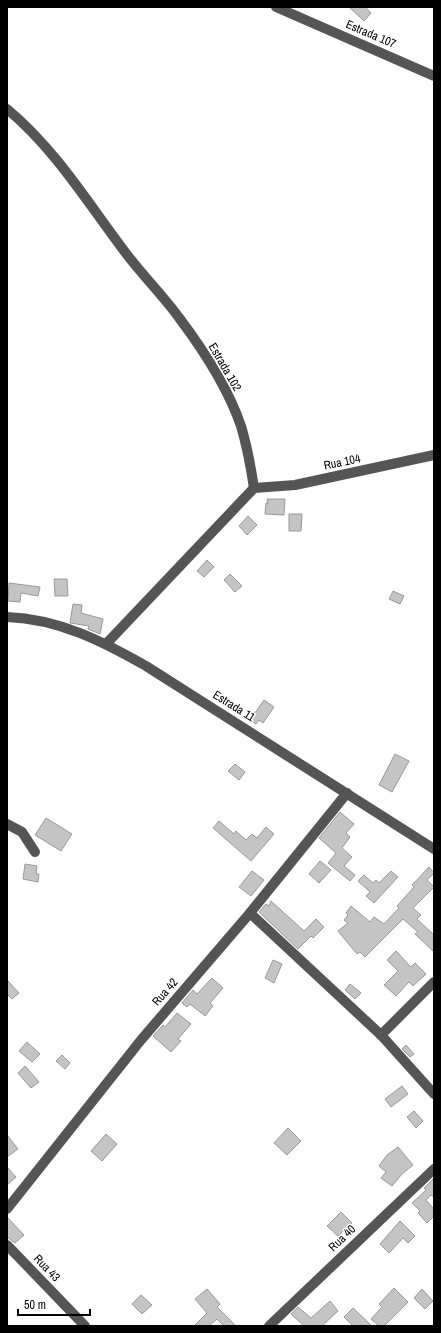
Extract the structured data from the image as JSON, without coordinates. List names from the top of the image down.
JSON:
{
  "streets": {
    "street": [
      "Estrada 107",
      "Estrada 102",
      "Rua 104",
      "Estrada 11",
      "Rua 42",
      "Rua 40",
      "Rua 43"
    ]
  },
  "crossings": [
    ["Estrada 102", "Rua 104"],
    ["Estrada 11", "Rua 42"]
  ],
  "scale_bar": "50 m"
}
